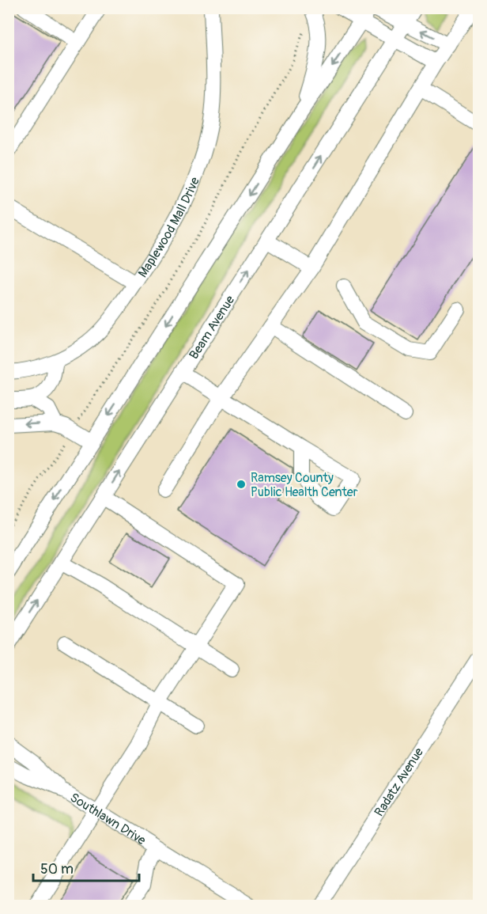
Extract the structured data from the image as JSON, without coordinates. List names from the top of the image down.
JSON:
{
  "streets": {
    "street": [
      "Maplewood Mall Drive",
      "Beam Avenue",
      "Radatz Avenue",
      "Southlawn Drive"
    ]
  },
  "places": ["Ramsey County Public Health Center"],
  "scale_bar": "50 m"
}
